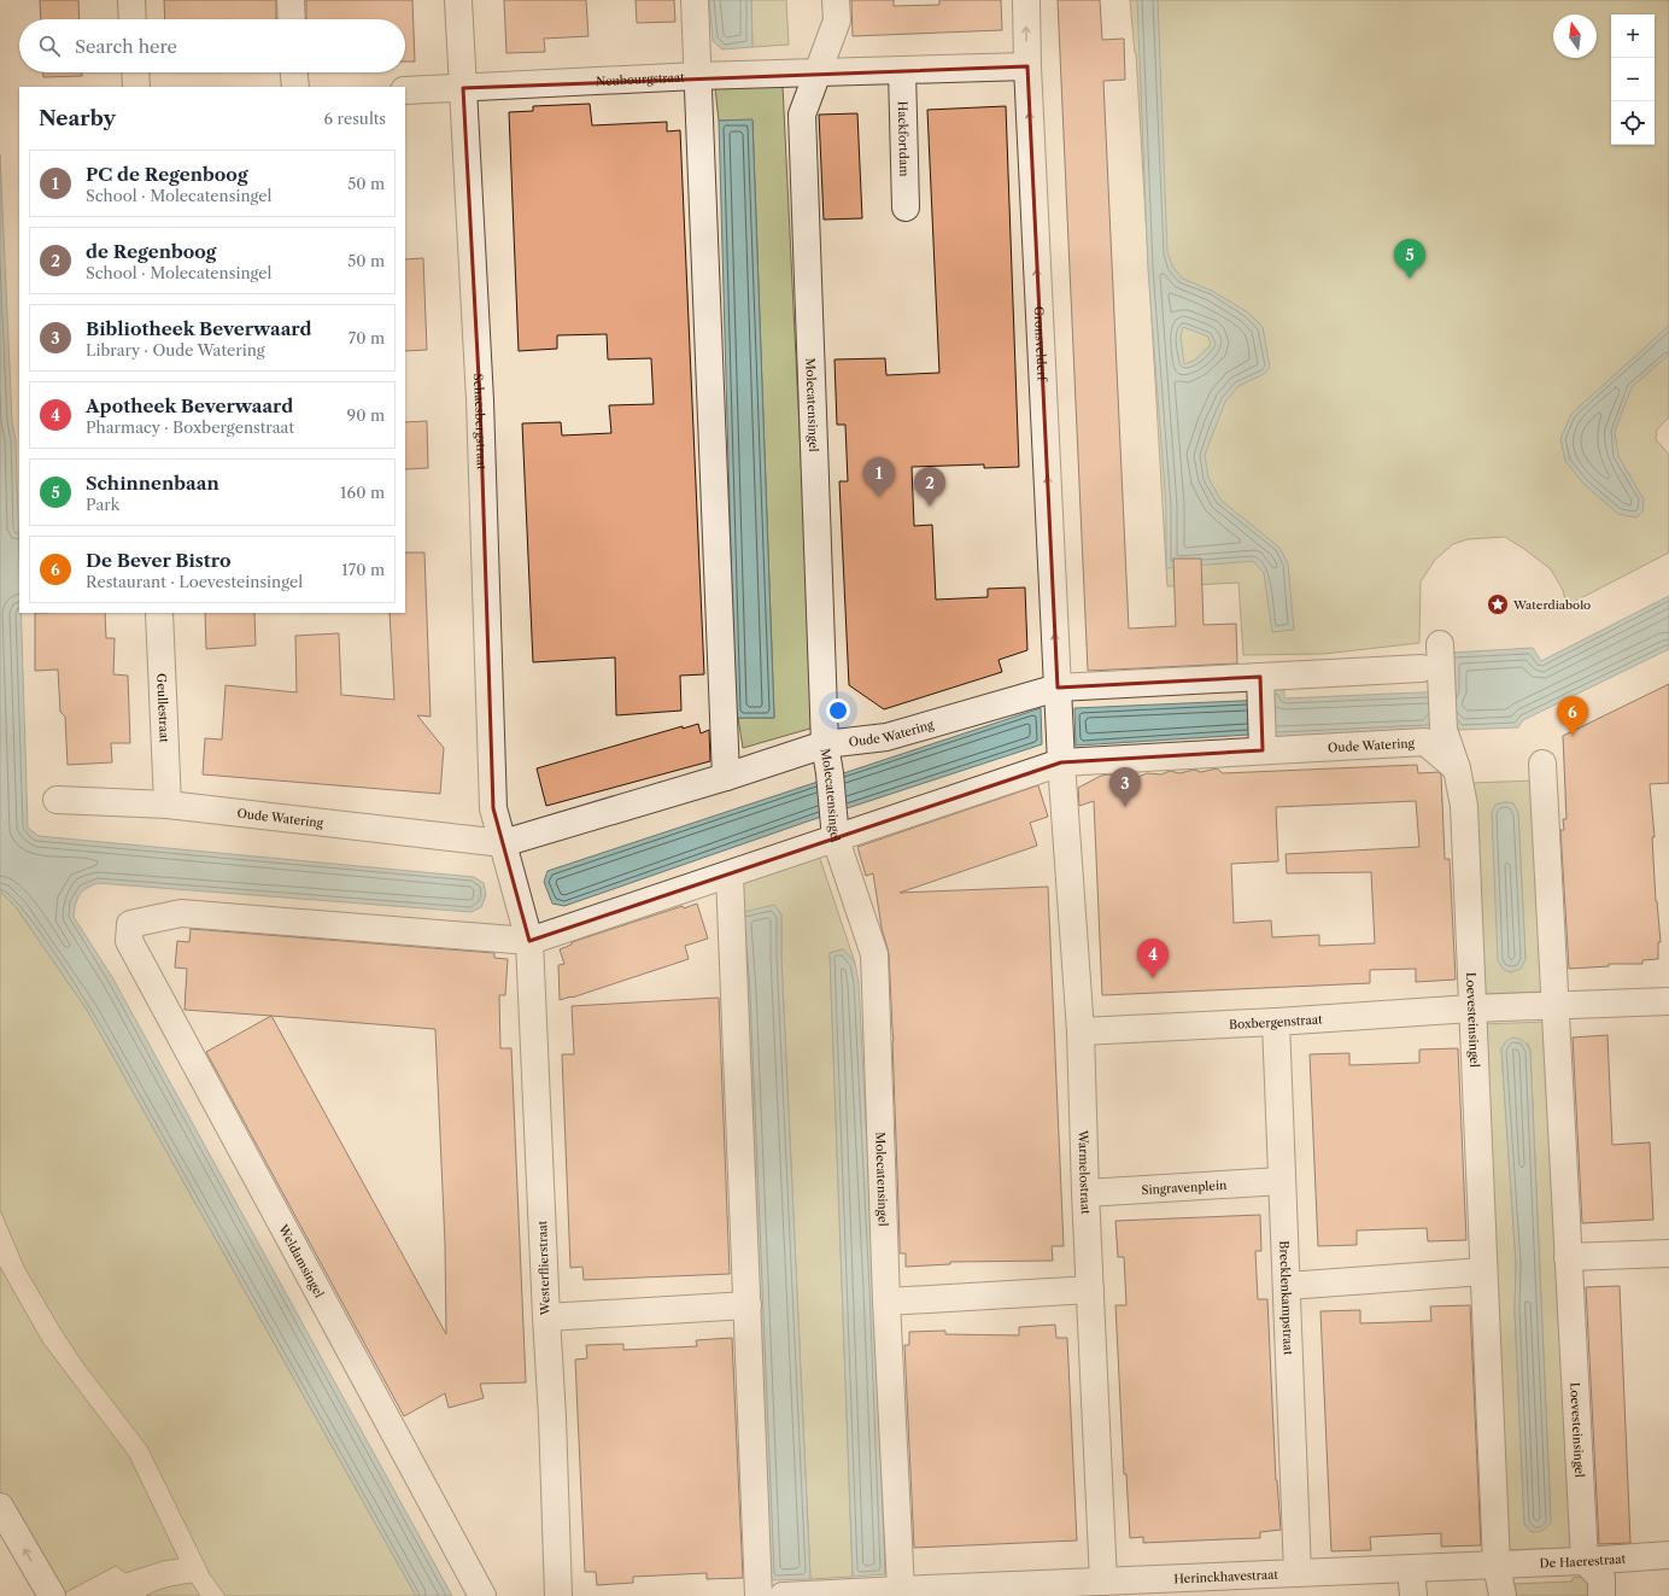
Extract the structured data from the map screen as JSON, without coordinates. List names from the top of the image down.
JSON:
{
  "streets": {
    "street": [
      "Neubourgstraat",
      "Hackfortdam",
      "Gronsvelderf",
      "Molecatensingel",
      "Schaesbergstraat",
      "Geullestraat",
      "Oude Watering",
      "Loevesteinsingel",
      "Boxbergenstraat",
      "Warmelostraat",
      "Singravenplein",
      "Weldamsingel",
      "Westerflierstraat",
      "Brecklenkampstraat",
      "De Haerestraat",
      "Herinckhavestraat"
    ]
  },
  "crossings": [
    ["Neubourgstraat", "Molecatensingel"],
    ["Neubourgstraat", "Schaesbergstraat"],
    ["Gronsvelderf", "Oude Watering"],
    ["Gronsvelderf", "Warmelostraat"],
    ["Molecatensingel", "Oude Watering"],
    ["Molecatensingel", "Herinckhavestraat"],
    ["Schaesbergstraat", "Oude Watering"],
    ["Geullestraat", "Oude Watering"],
    ["Oude Watering", "Loevesteinsingel"],
    ["Oude Watering", "Warmelostraat"],
    ["Oude Watering", "Weldamsingel"],
    ["Oude Watering", "Westerflierstraat"],
    ["Loevesteinsingel", "Boxbergenstraat"],
    ["Loevesteinsingel", "De Haerestraat"],
    ["Loevesteinsingel", "Herinckhavestraat"],
    ["Boxbergenstraat", "Warmelostraat"],
    ["Boxbergenstraat", "Brecklenkampstraat"],
    ["Warmelostraat", "Singravenplein"],
    ["Warmelostraat", "Herinckhavestraat"],
    ["Singravenplein", "Brecklenkampstraat"],
    ["Brecklenkampstraat", "Herinckhavestraat"],
    ["De Haerestraat", "Herinckhavestraat"]
  ],
  "one_way": ["Gronsvelderf"],
  "places": {
    "place": ["Waterdiabolo"]
  },
  "north": "top",
  "page": {
    "map_buttons": ["+", "−"],
    "search": "Search here",
    "heading": ["Nearby", "6 results"],
    "list": [
      {
        "mark": "1",
        "name": "PC de Regenboog",
        "note": "School · Molecatensingel",
        "value": "50 m"
      },
      {
        "mark": "2",
        "name": "de Regenboog",
        "note": "School · Molecatensingel",
        "value": "50 m"
      },
      {
        "mark": "3",
        "name": "Bibliotheek Beverwaard",
        "note": "Library · Oude Watering",
        "value": "70 m"
      },
      {
        "mark": "4",
        "name": "Apotheek Beverwaard",
        "note": "Pharmacy · Boxbergenstraat",
        "value": "90 m"
      },
      {
        "mark": "5",
        "name": "Schinnenbaan",
        "note": "Park",
        "value": "160 m"
      },
      {
        "mark": "6",
        "name": "De Bever Bistro",
        "note": "Restaurant · Loevesteinsingel",
        "value": "170 m"
      }
    ],
    "pins": [
      "5",
      "1",
      "2",
      "6",
      "3",
      "4"
    ]
  }
}
